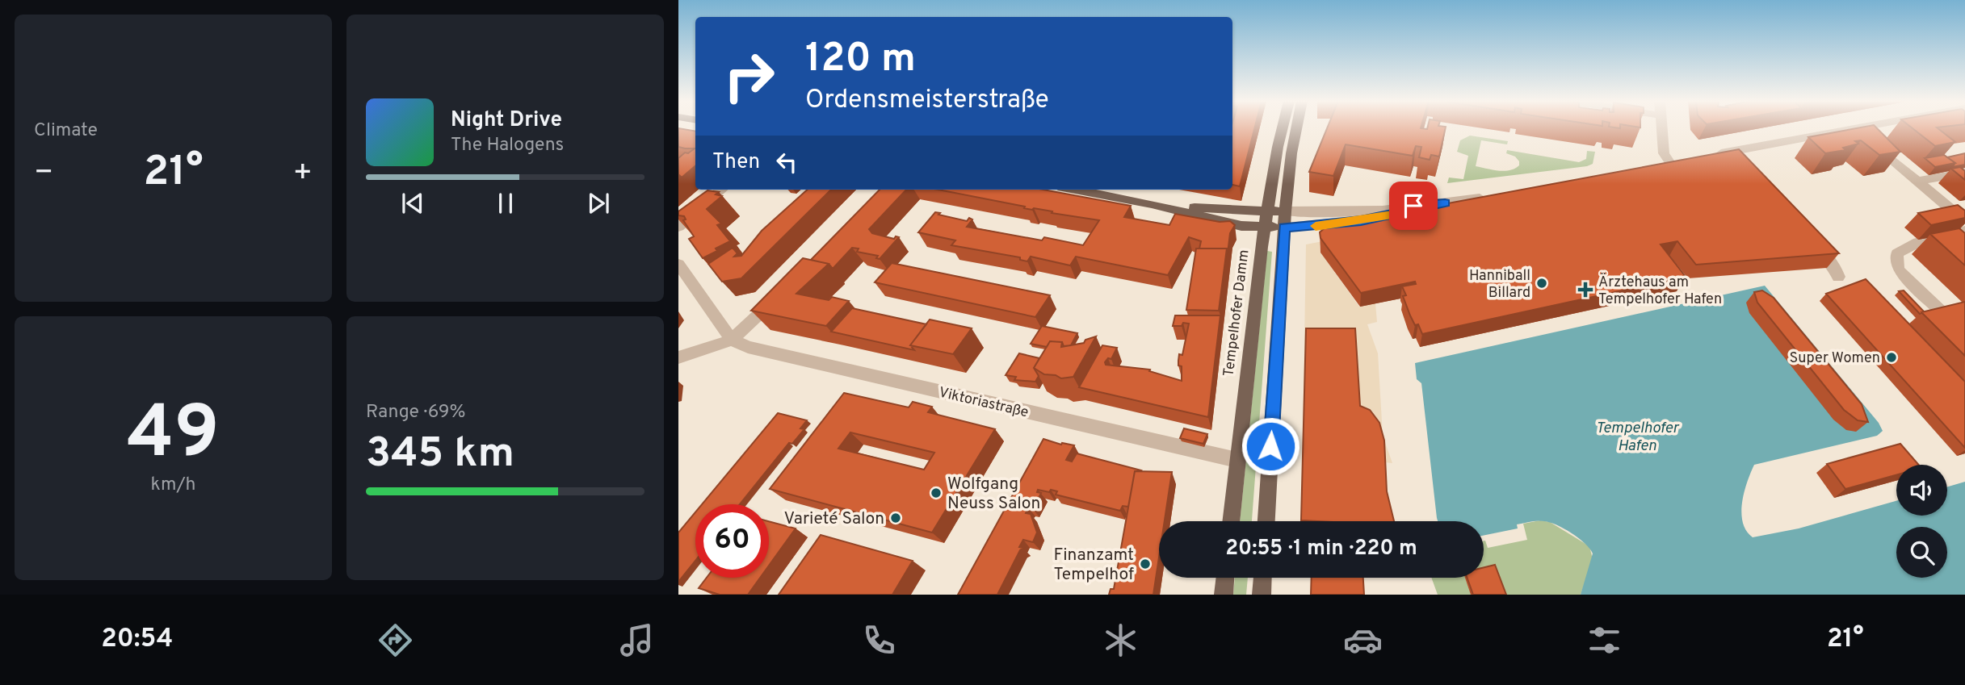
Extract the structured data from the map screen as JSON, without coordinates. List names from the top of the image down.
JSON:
{
  "streets": {
    "main road": ["Tempelhofer Damm"],
    "street": ["Viktoriastraße"]
  },
  "crossings": [
    ["Tempelhofer Damm", "Viktoriastraße"]
  ],
  "water": ["Tempelhofer Hafen"],
  "places": {
    "other": [
      "Hanniball Billard",
      "Super Women",
      "Wolfgang Neuss Salon",
      "Varieté Salon",
      "Finanzamt Tempelhof"
    ],
    "health": ["Ärztehaus am Tempelhofer Hafen"]
  },
  "page": {
    "tile": [
      "Climate",
      ["49", "km/h"],
      ["Range · 69%", "345 km"]
    ],
    "turn": ["120 m", "Ordensmeisterstraße"],
    "song": ["Night Drive", "The Halogens"],
    "then": "Then",
    "heat": ["−", "21°", "+"],
    "limit": "60",
    "trip": "20:55 · 1 min · 220 m",
    "tabs": ["20:54", "21°"]
  }
}
